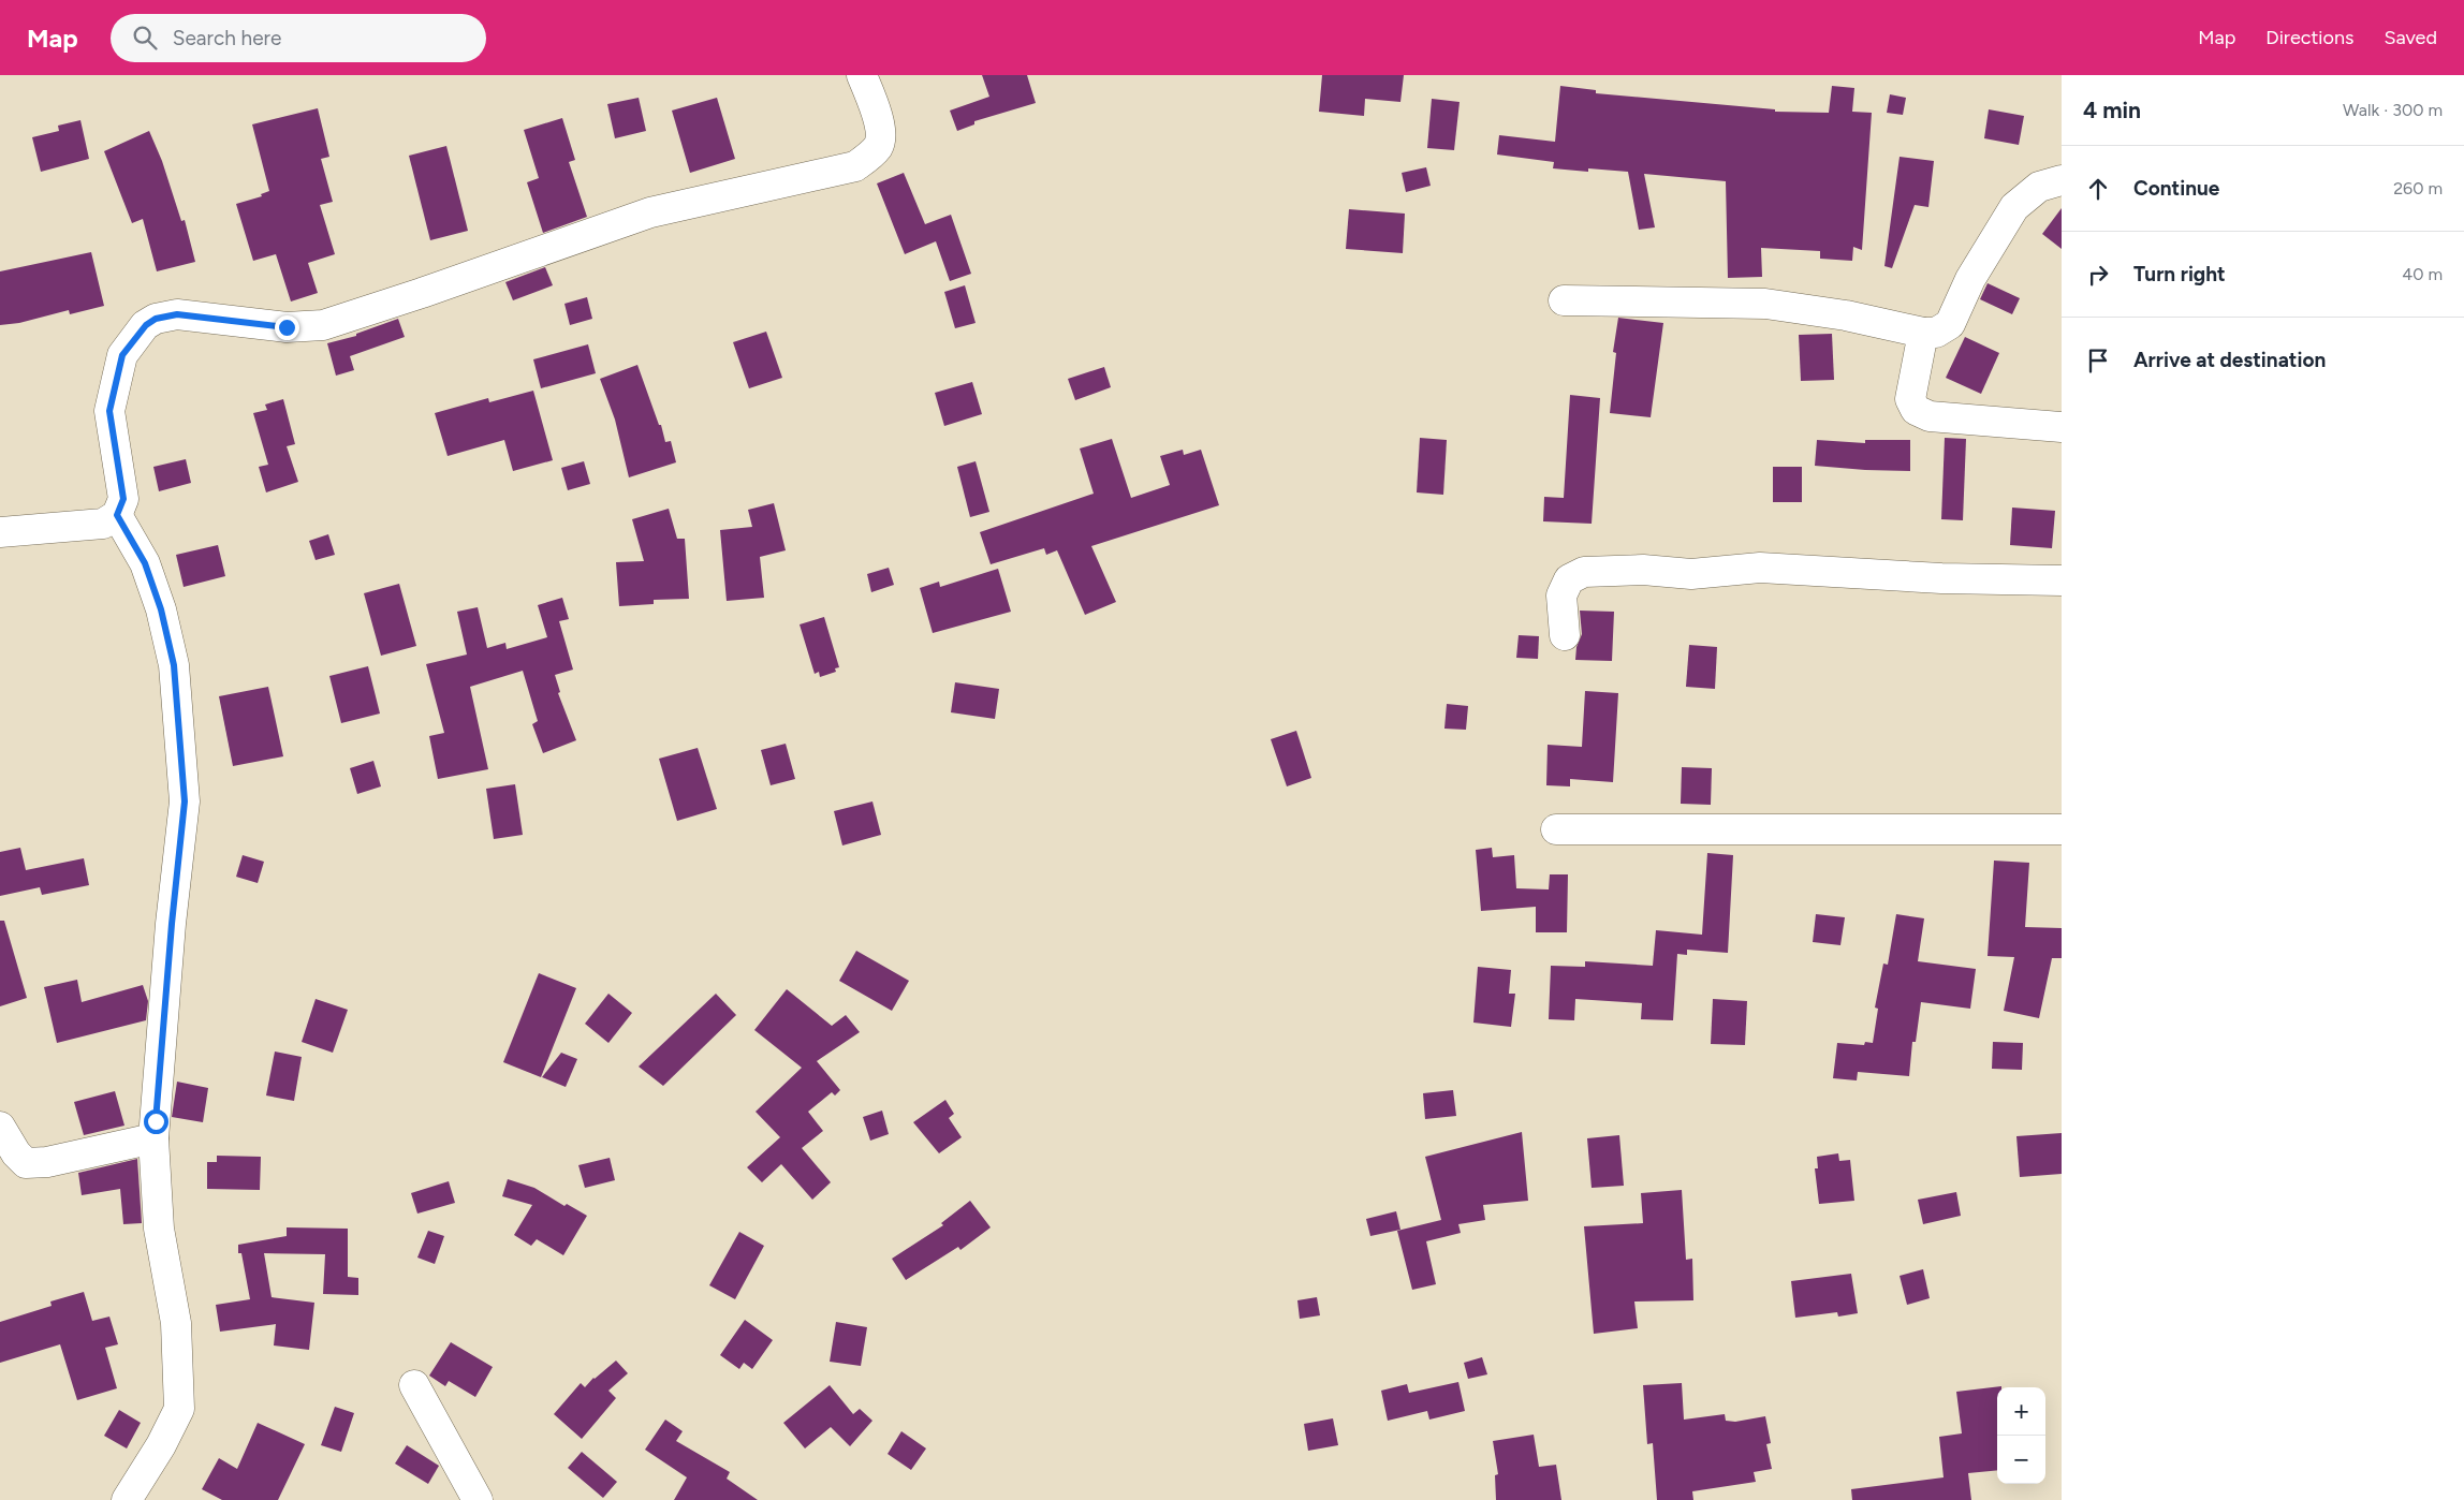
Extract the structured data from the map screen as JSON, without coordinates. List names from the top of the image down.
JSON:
{
  "page": {
    "header": "Map",
    "search": "Search here",
    "nav": ["Map", "Directions", "Saved"],
    "heading": ["4 min", "Walk · 300 m"],
    "list": [
      ["Continue", "260 m"],
      ["Turn right", "40 m"],
      "Arrive at destination"
    ],
    "map_buttons": ["+", "−"]
  }
}
